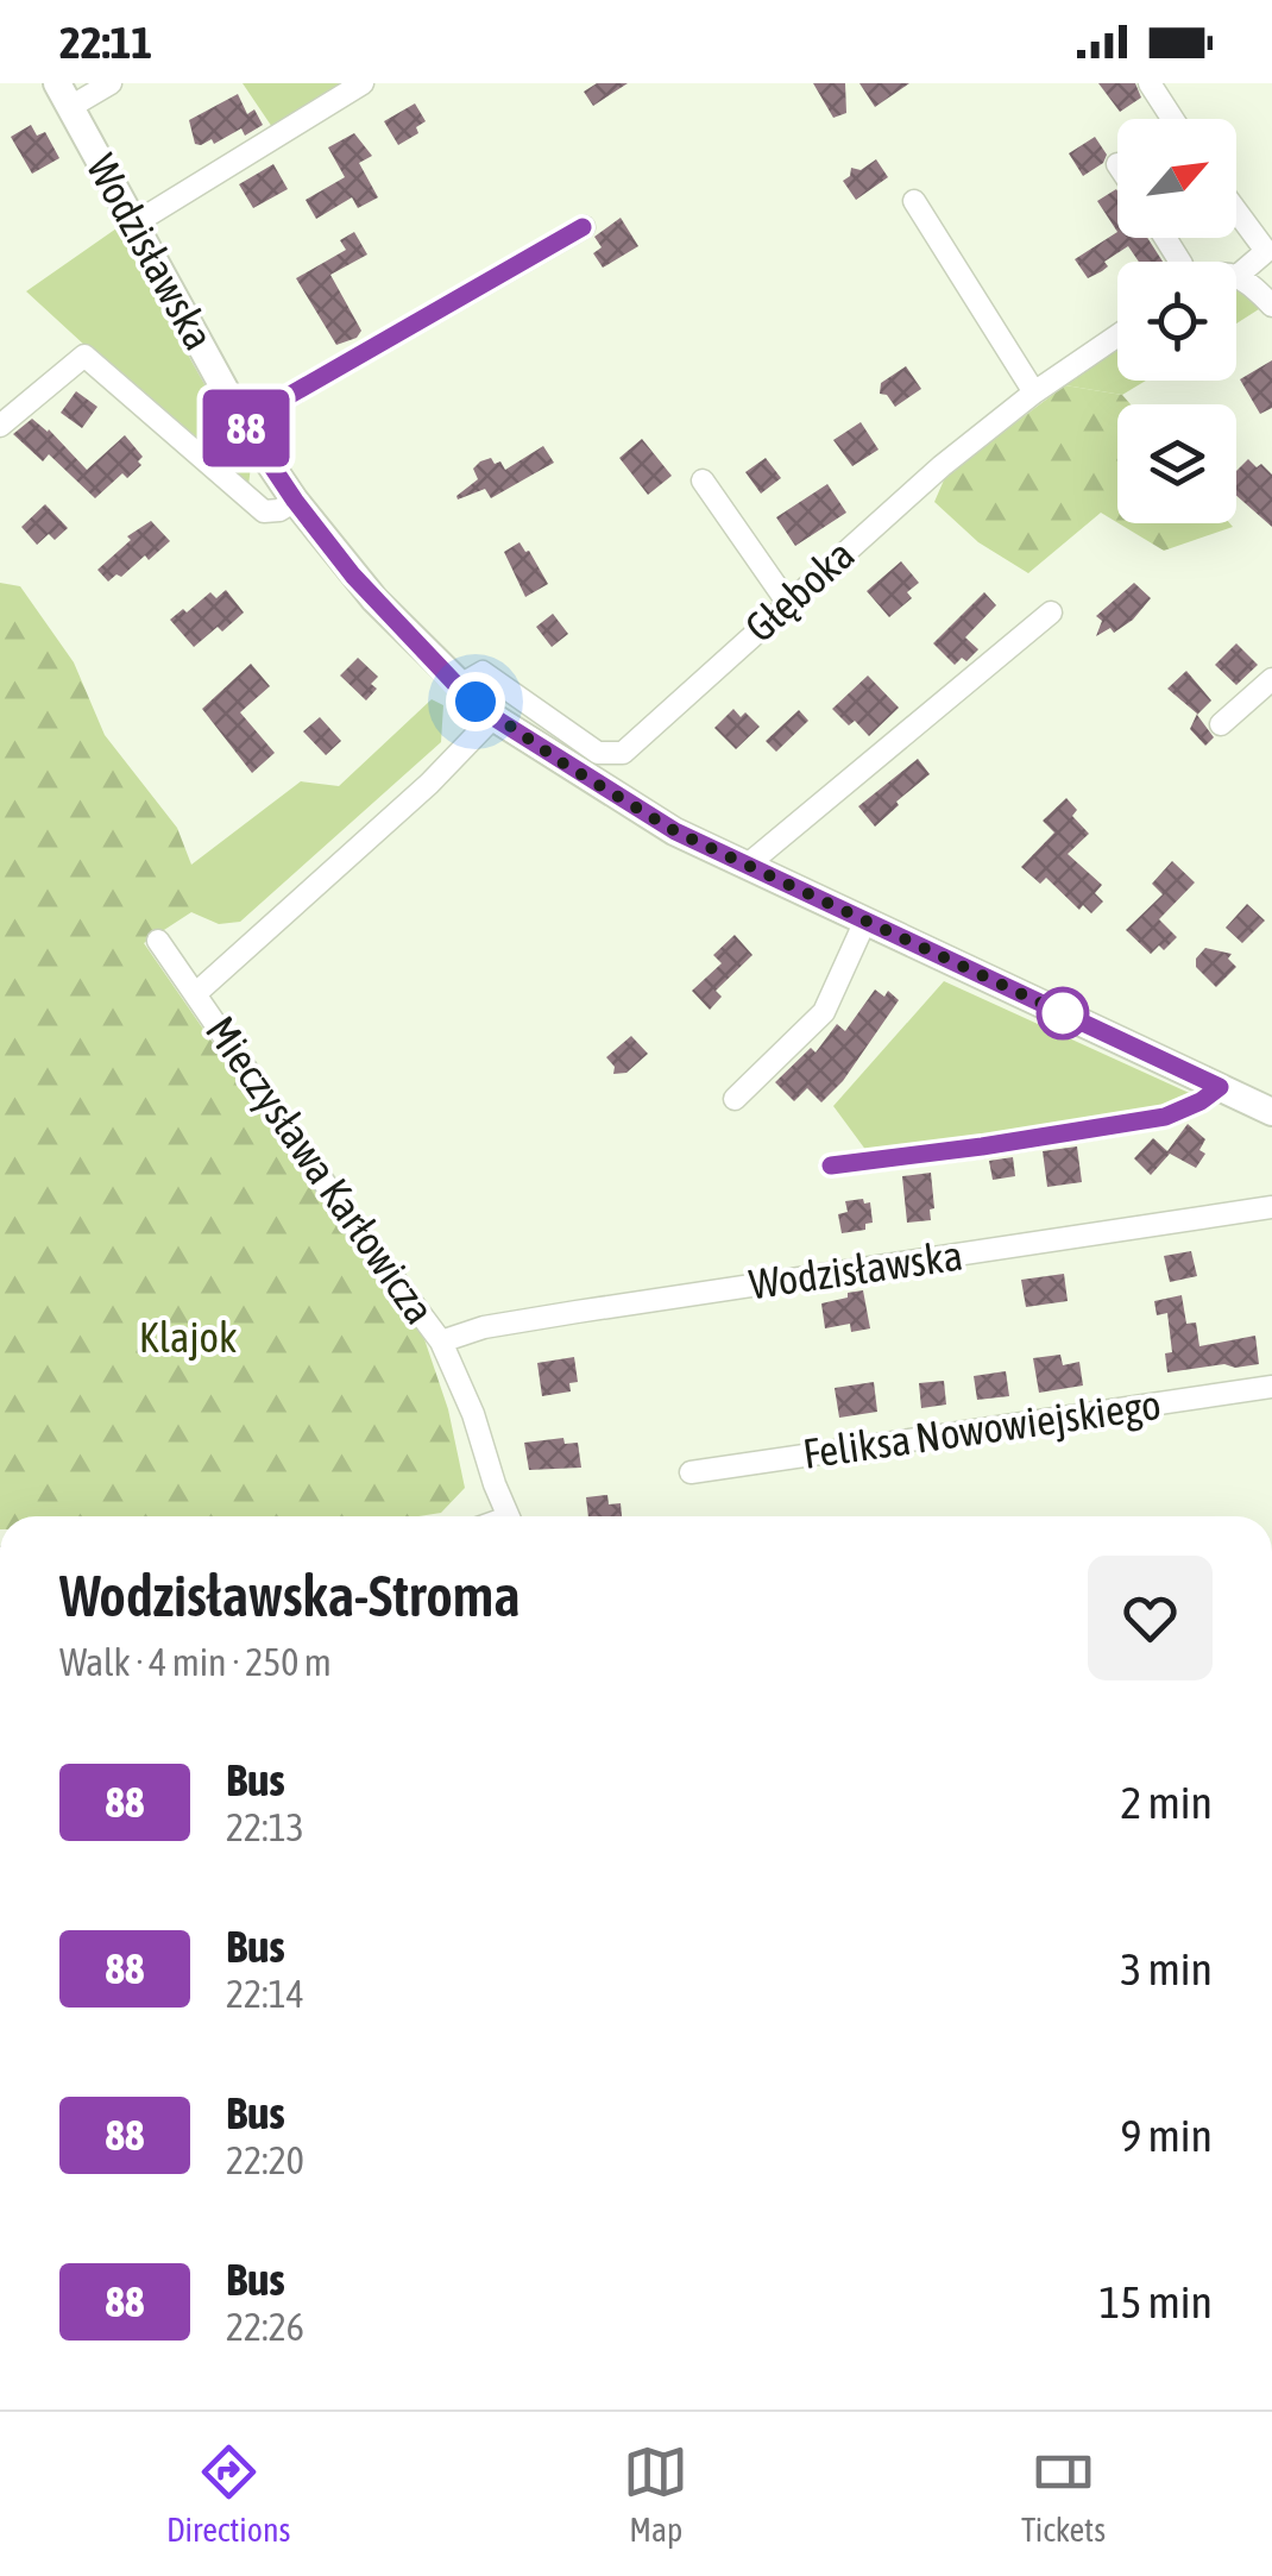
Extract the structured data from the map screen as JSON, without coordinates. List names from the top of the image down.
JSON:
{
  "streets": {
    "main road": ["Wodzisławska"],
    "street": ["Głęboka", "Mieczysława Karłowicza", "Feliksa Nowowiejskiego"]
  },
  "crossings": [
    ["Wodzisławska", "Głęboka"],
    ["Wodzisławska", "Mieczysława Karłowicza"]
  ],
  "parks": ["Klajok"],
  "lines": ["bus line 88"],
  "north": "top right",
  "page": {
    "status": "22:11",
    "on_map": "88",
    "heading": ["Wodzisławska-Stroma", "Walk · 4 min · 250 m"],
    "list": [
      {
        "mark": "88",
        "name": "Bus",
        "note": "22:13",
        "value": "2 min"
      },
      {
        "mark": "88",
        "name": "Bus",
        "note": "22:14",
        "value": "3 min"
      },
      {
        "mark": "88",
        "name": "Bus",
        "note": "22:20",
        "value": "9 min"
      },
      {
        "mark": "88",
        "name": "Bus",
        "note": "22:26",
        "value": "15 min"
      }
    ],
    "tabs": ["Directions", "Map", "Tickets"]
  }
}
